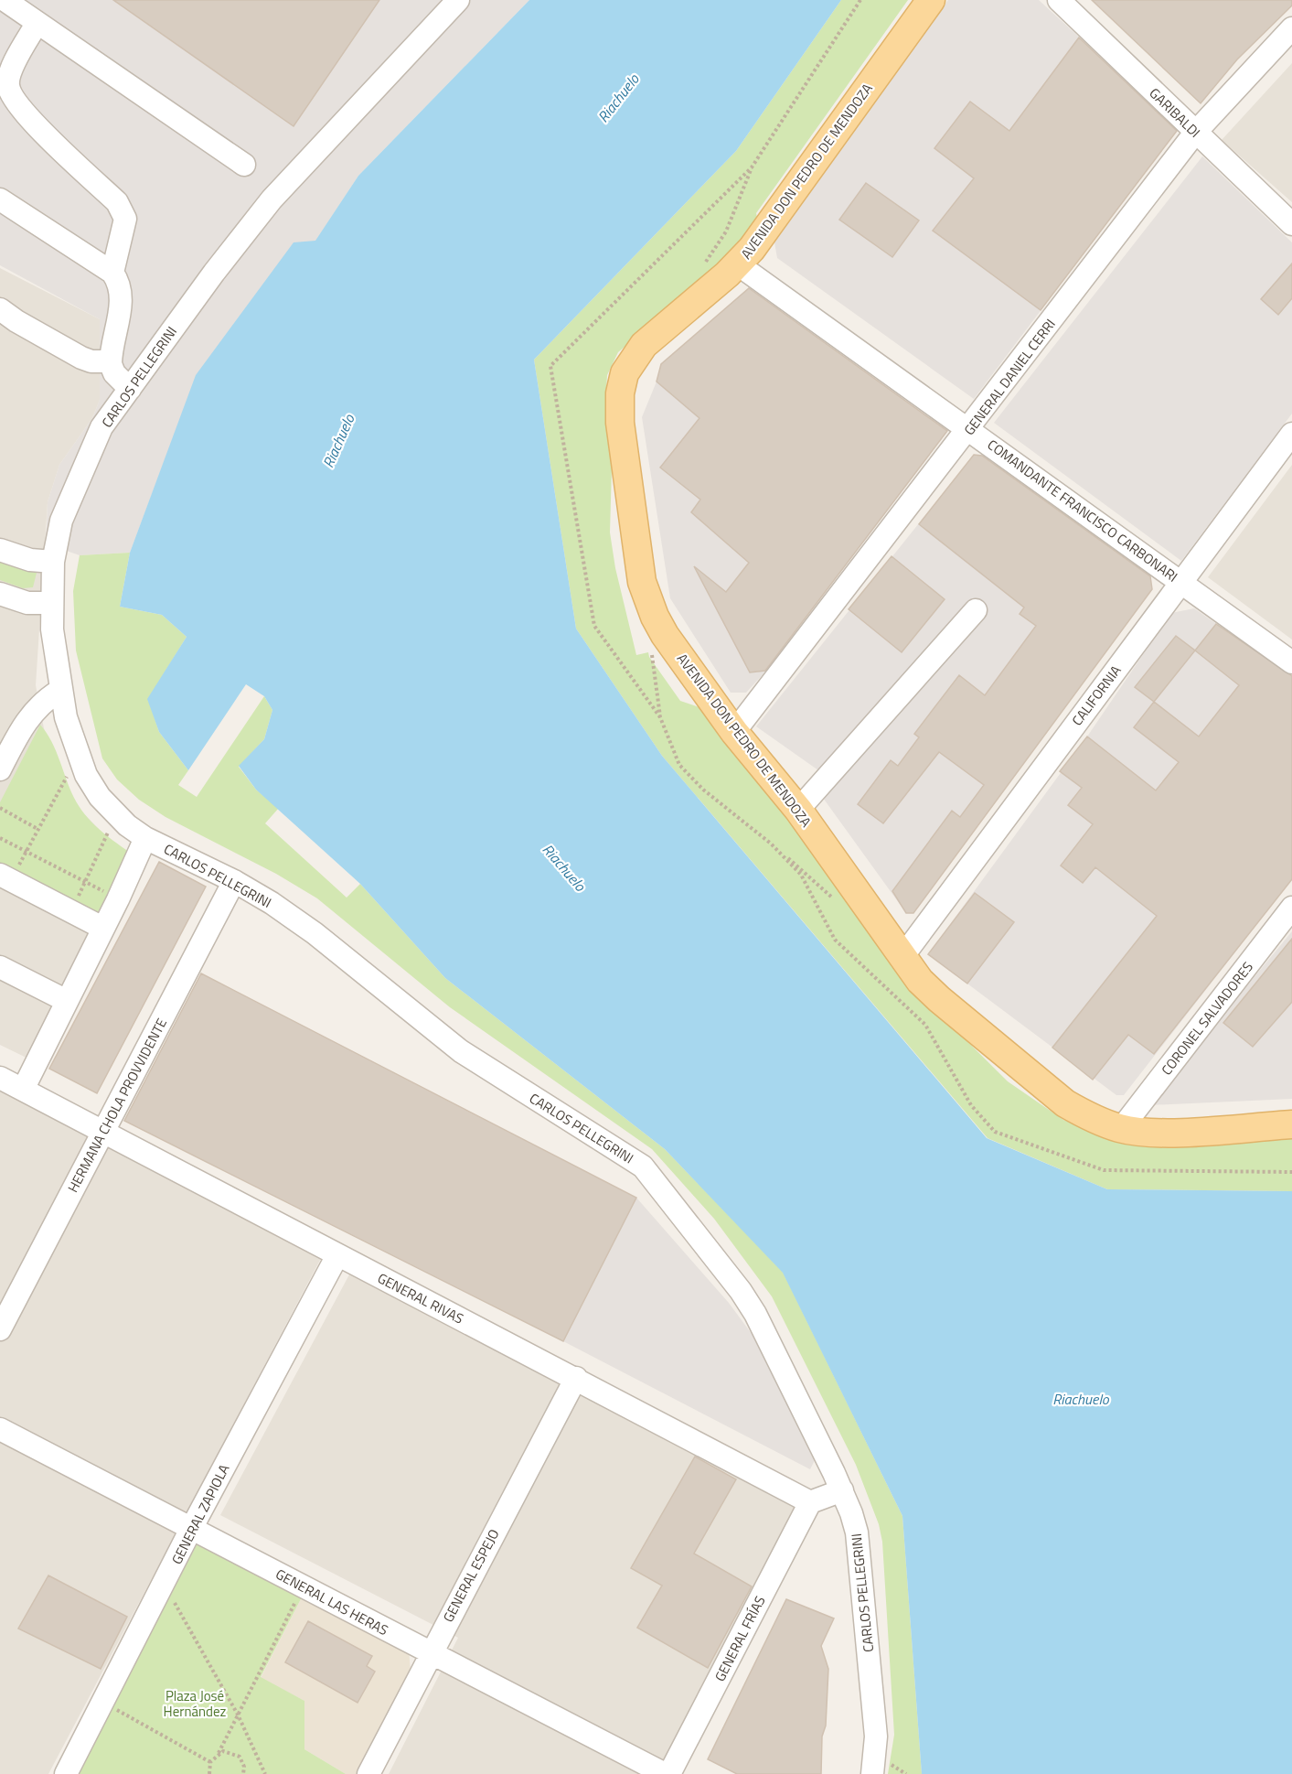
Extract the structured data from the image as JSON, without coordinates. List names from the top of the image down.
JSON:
{
  "streets": {
    "main road": ["AVENIDA DON PEDRO DE MENDOZA"],
    "street": [
      "GARIBALDI",
      "CARLOS PELLEGRINI",
      "GENERAL DANIEL CERRI",
      "COMANDANTE FRANCISCO CARBONARI",
      "CALIFORNIA",
      "CORONEL SALVADORES",
      "HERMANA CHOLA PROVVIDENTE",
      "GENERAL RIVAS",
      "GENERAL ZAPIOLA",
      "GENERAL ESPEJO",
      "GENERAL LAS HERAS",
      "GENERAL FRÍAS"
    ]
  },
  "crossings": [
    ["GARIBALDI", "GENERAL DANIEL CERRI"],
    ["AVENIDA DON PEDRO DE MENDOZA", "GENERAL DANIEL CERRI"],
    ["AVENIDA DON PEDRO DE MENDOZA", "COMANDANTE FRANCISCO CARBONARI"],
    ["AVENIDA DON PEDRO DE MENDOZA", "CALIFORNIA"],
    ["AVENIDA DON PEDRO DE MENDOZA", "CORONEL SALVADORES"],
    ["CARLOS PELLEGRINI", "HERMANA CHOLA PROVVIDENTE"],
    ["GENERAL DANIEL CERRI", "COMANDANTE FRANCISCO CARBONARI"],
    ["COMANDANTE FRANCISCO CARBONARI", "CALIFORNIA"],
    ["HERMANA CHOLA PROVVIDENTE", "GENERAL RIVAS"],
    ["GENERAL RIVAS", "GENERAL ZAPIOLA"],
    ["GENERAL RIVAS", "GENERAL ESPEJO"],
    ["GENERAL RIVAS", "GENERAL FRÍAS"],
    ["GENERAL ZAPIOLA", "GENERAL LAS HERAS"],
    ["GENERAL ESPEJO", "GENERAL LAS HERAS"]
  ],
  "water": ["Riachuelo"],
  "parks": ["Plaza José Hernández"]
}
